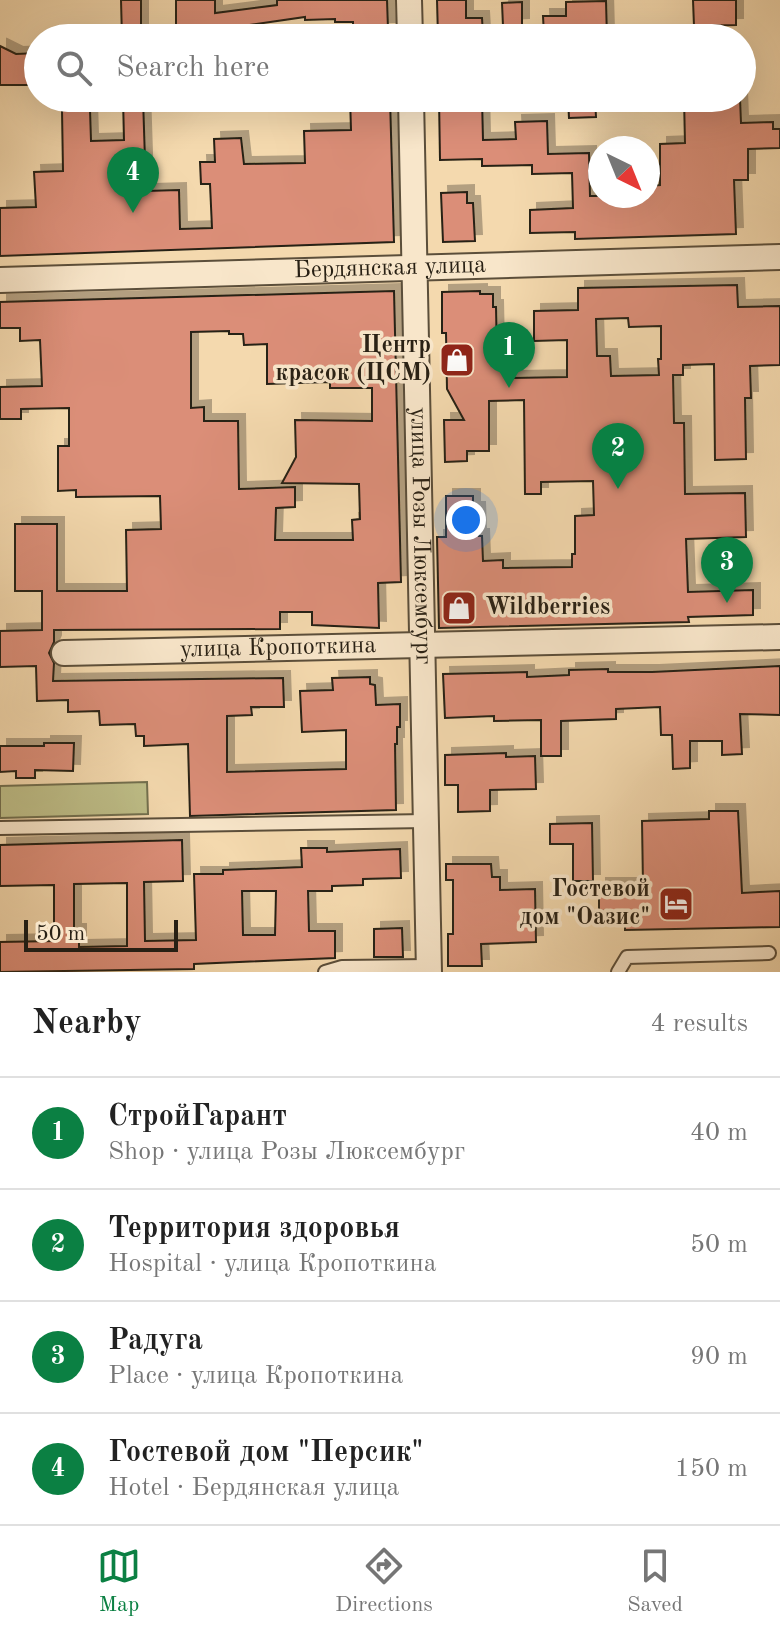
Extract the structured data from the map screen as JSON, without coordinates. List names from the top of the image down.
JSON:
{
  "streets": {
    "street": ["Бердянская улица", "улица Розы Люксембург", "улица Кропоткина"]
  },
  "crossings": [
    ["Бердянская улица", "улица Розы Люксембург"],
    ["улица Розы Люксембург", "улица Кропоткина"]
  ],
  "places": {
    "shop": ["Центр красок (ЦСМ)", "Wildberries"],
    "hotel": ["Гостевой дом \"Оазис\""]
  },
  "scale_bar": "50 m",
  "north": "bottom right",
  "page": {
    "search": "Search here",
    "pins": [
      "4",
      "1",
      "2",
      "3"
    ],
    "scale": "50 m",
    "heading": ["Nearby", "4 results"],
    "list": [
      {
        "mark": "1",
        "name": "СтройГарант",
        "note": "Shop · улица Розы Люксембург",
        "value": "40 m"
      },
      {
        "mark": "2",
        "name": "Территория здоровья",
        "note": "Hospital · улица Кропоткина",
        "value": "50 m"
      },
      {
        "mark": "3",
        "name": "Радуга",
        "note": "Place · улица Кропоткина",
        "value": "90 m"
      },
      {
        "mark": "4",
        "name": "Гостевой дом \"Персик\"",
        "note": "Hotel · Бердянская улица",
        "value": "150 m"
      }
    ],
    "nav": ["Map", "Directions", "Saved"]
  }
}
